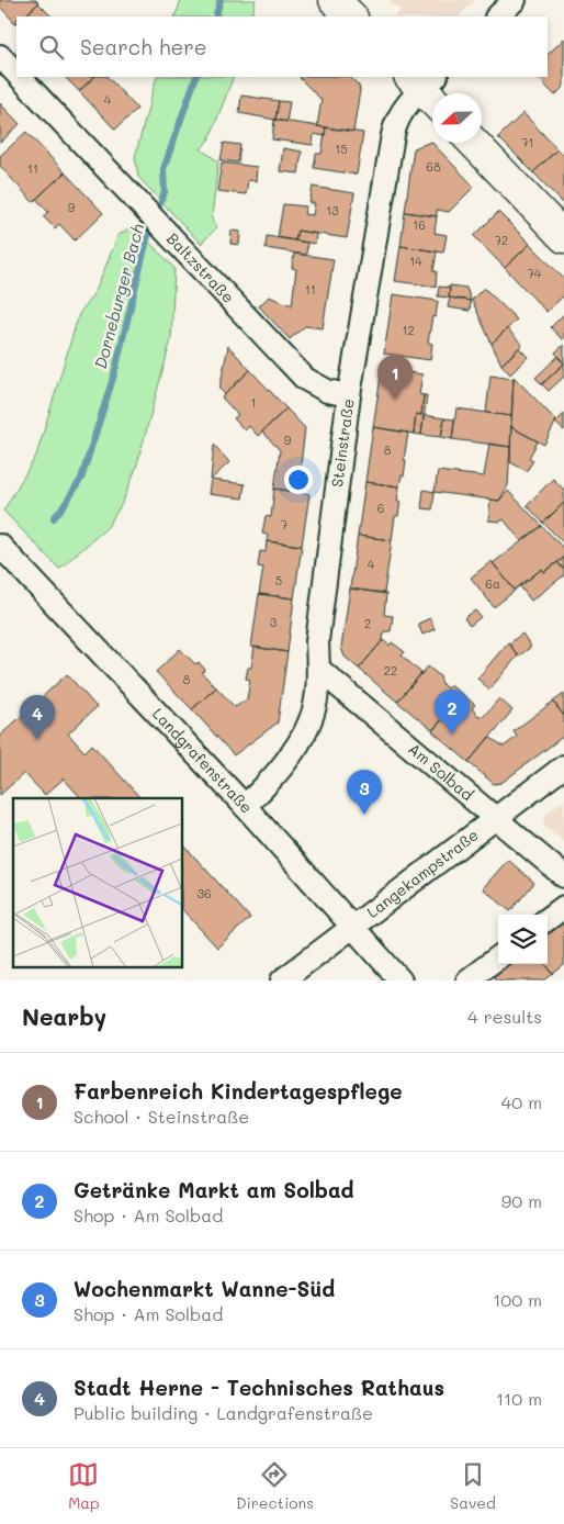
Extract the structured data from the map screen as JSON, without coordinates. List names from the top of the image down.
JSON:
{
  "streets": {
    "street": [
      "Baltzstraße",
      "Steinstraße",
      "Landgrafenstraße",
      "Am Solbad",
      "Langekampstraße"
    ]
  },
  "crossings": [
    ["Baltzstraße", "Steinstraße"],
    ["Steinstraße", "Landgrafenstraße"],
    ["Steinstraße", "Am Solbad"],
    ["Landgrafenstraße", "Langekampstraße"],
    ["Am Solbad", "Langekampstraße"]
  ],
  "water": ["Dorneburger Bach"],
  "house_numbers": [
    "4",
    "71",
    "15",
    "68",
    "11",
    "9",
    "13",
    "16",
    "72",
    "14",
    "74",
    "11",
    "12",
    "1",
    "9",
    "8",
    "6",
    "7",
    "4",
    "5",
    "6a",
    "3",
    "2",
    "22",
    "8",
    "36"
  ],
  "north": "left",
  "page": {
    "search": "Search here",
    "pins": [
      "1",
      "2",
      "4",
      "3"
    ],
    "heading": ["Nearby", "4 results"],
    "list": [
      {
        "mark": "1",
        "name": "Farbenreich Kindertagespflege",
        "note": "School · Steinstraße",
        "value": "40 m"
      },
      {
        "mark": "2",
        "name": "Getränke Markt am Solbad",
        "note": "Shop · Am Solbad",
        "value": "90 m"
      },
      {
        "mark": "3",
        "name": "Wochenmarkt Wanne-Süd",
        "note": "Shop · Am Solbad",
        "value": "100 m"
      },
      {
        "mark": "4",
        "name": "Stadt Herne - Technisches Rathaus",
        "note": "Public building · Landgrafenstraße",
        "value": "110 m"
      }
    ],
    "nav": ["Map", "Directions", "Saved"]
  }
}
